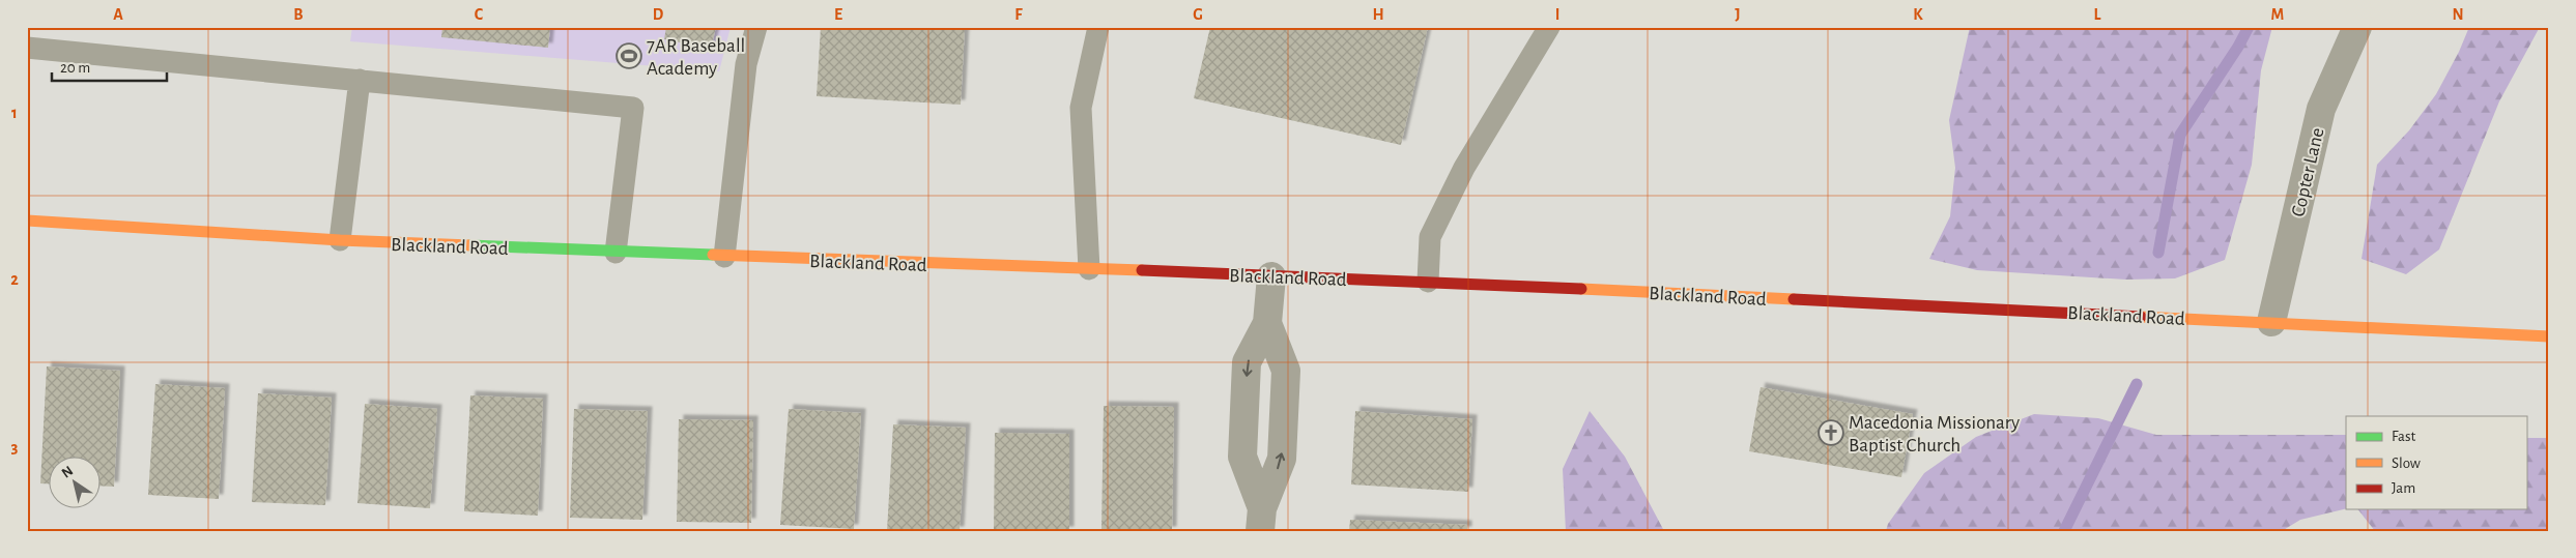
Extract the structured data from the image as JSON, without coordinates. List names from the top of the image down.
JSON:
{
  "streets": {
    "street": ["Copter Lane", "Blackland Road"]
  },
  "crossings": [
    ["Copter Lane", "Blackland Road"]
  ],
  "places": {
    "sports": ["7AR Baseball Academy"],
    "church": ["Macedonia Missionary Baptist Church"]
  },
  "legend": ["Fast", "Slow", "Jam"],
  "scale_bar": "20 m",
  "north": "top left",
  "grid": {
    "columns": [
      "A",
      "B",
      "C",
      "D",
      "E",
      "F",
      "G",
      "H",
      "I",
      "J",
      "K",
      "L",
      "M",
      "N"
    ],
    "rows": ["1", "2", "3"]
  }
}
